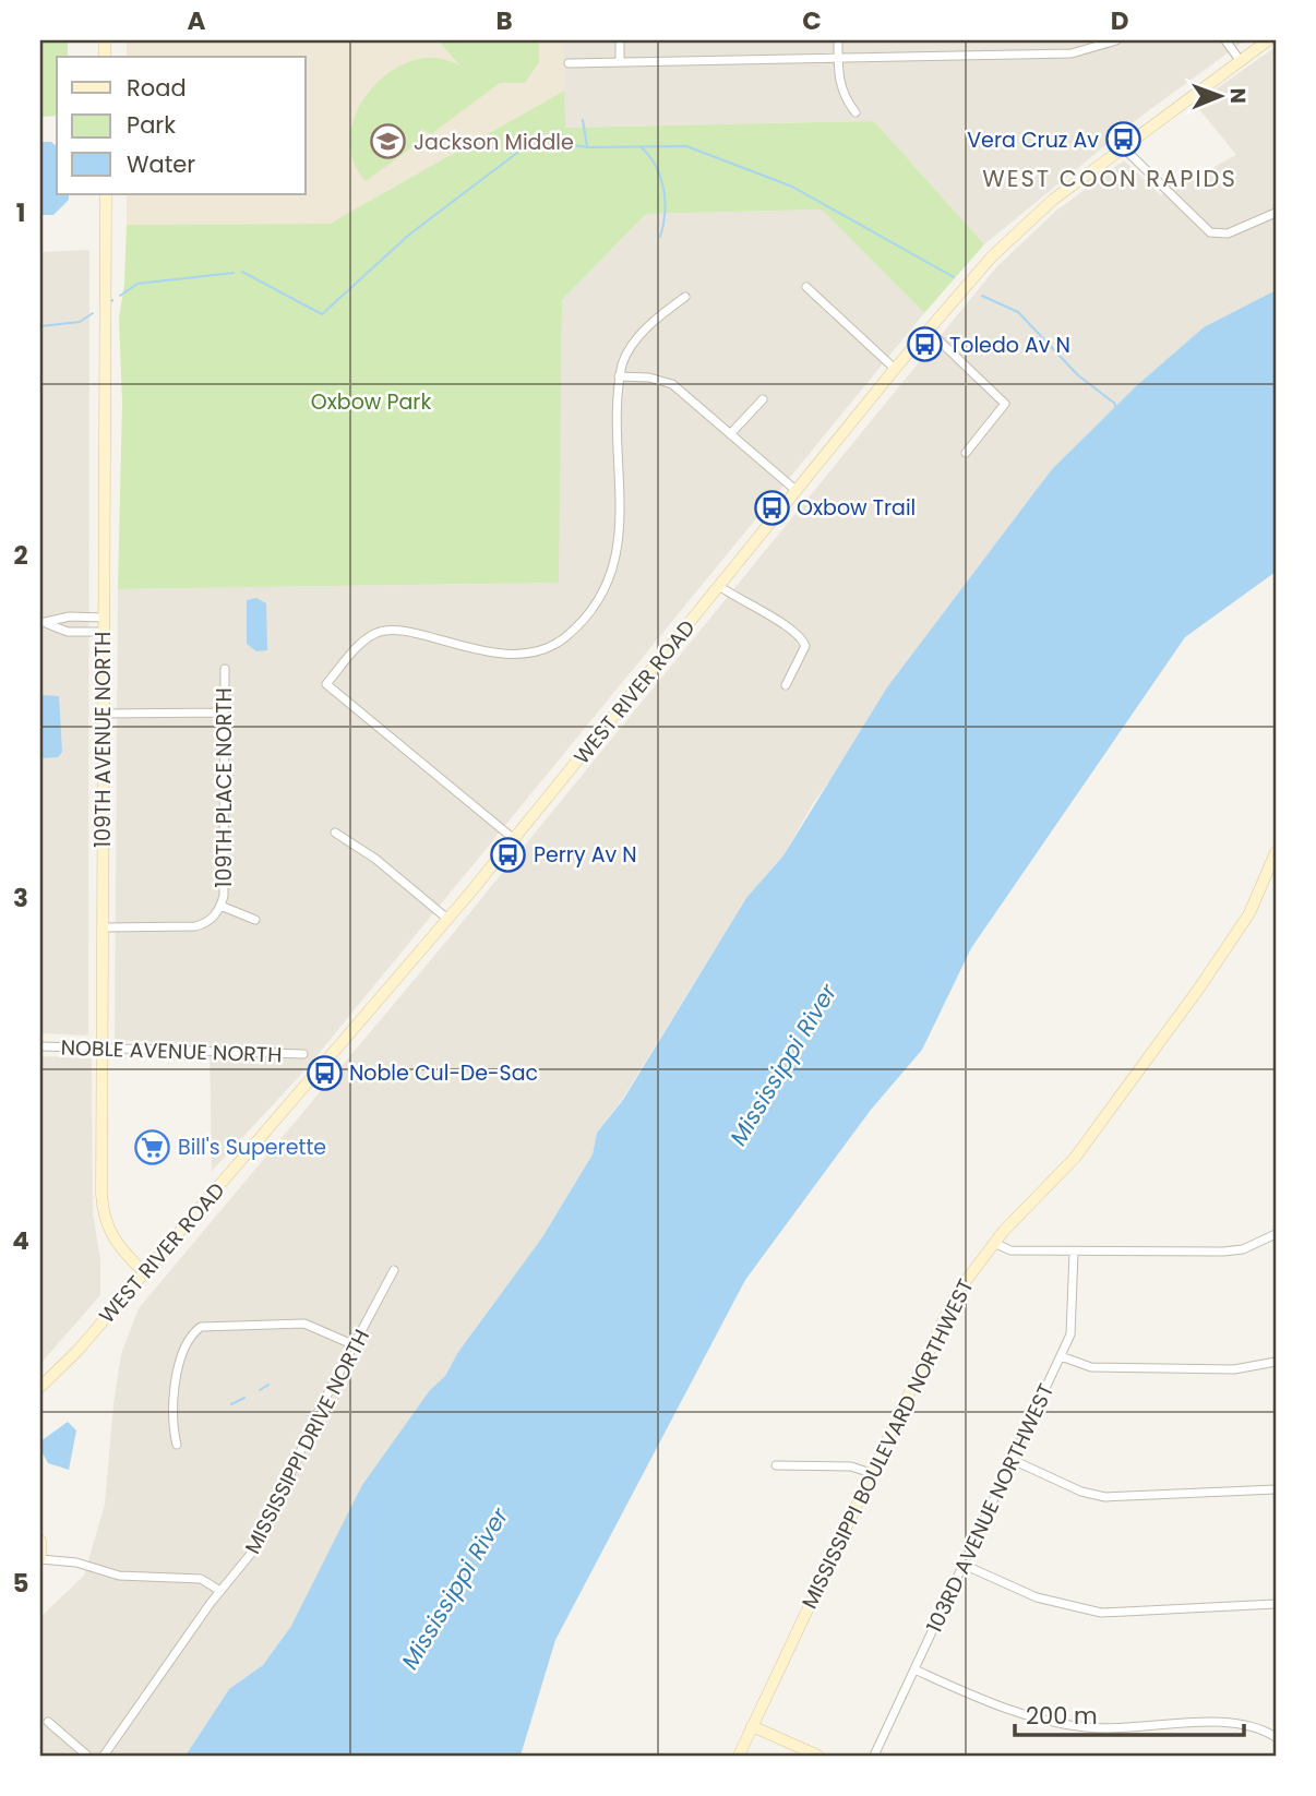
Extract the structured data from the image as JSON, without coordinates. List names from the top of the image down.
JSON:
{
  "streets": {
    "street": [
      "WEST RIVER ROAD",
      "109TH AVENUE NORTH",
      "109TH PLACE NORTH",
      "NOBLE AVENUE NORTH",
      "MISSISSIPPI DRIVE NORTH",
      "MISSISSIPPI BOULEVARD NORTHWEST",
      "103RD AVENUE NORTHWEST"
    ]
  },
  "crossings": [
    ["WEST RIVER ROAD", "109TH AVENUE NORTH"],
    ["109TH AVENUE NORTH", "NOBLE AVENUE NORTH"]
  ],
  "districts": ["WEST COON RAPIDS"],
  "water": ["Mississippi River"],
  "parks": ["Oxbow Park"],
  "places": {
    "bus stop": [
      "Vera Cruz Av",
      "Toledo Av N",
      "Oxbow Trail",
      "Perry Av N",
      "Noble Cul-De-Sac"
    ],
    "school or university": ["Jackson Middle"],
    "supermarket": ["Bill's Superette"]
  },
  "legend": ["Road", "Park", "Water"],
  "scale_bar": "200 m",
  "north": "right",
  "grid": {
    "columns": [
      "A",
      "B",
      "C",
      "D"
    ],
    "rows": [
      "1",
      "2",
      "3",
      "4",
      "5"
    ]
  }
}
